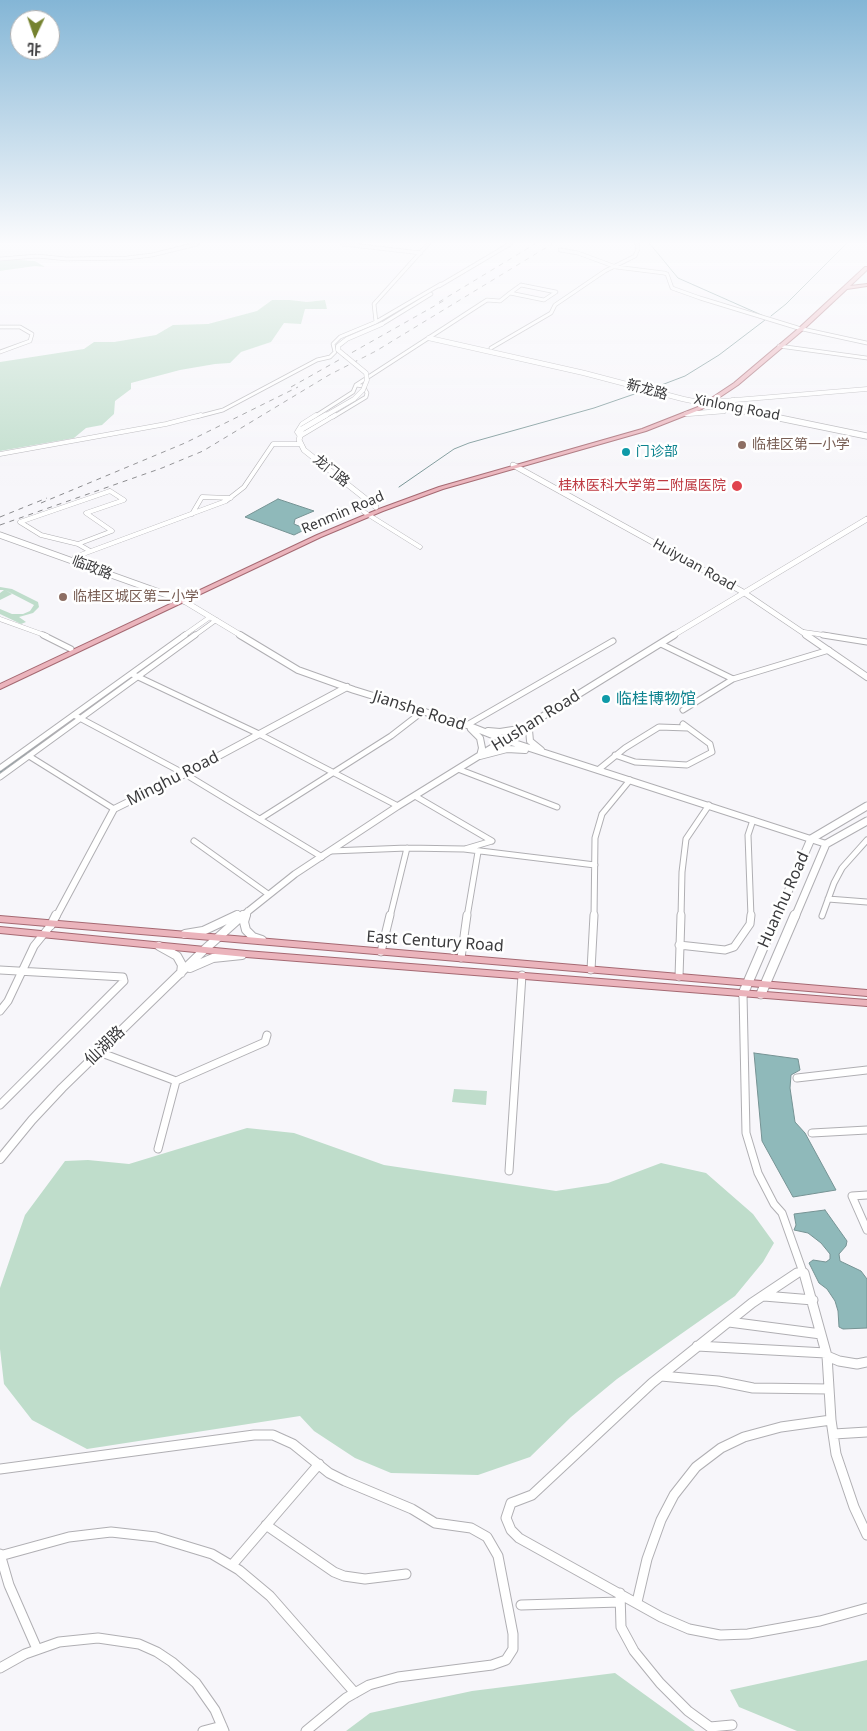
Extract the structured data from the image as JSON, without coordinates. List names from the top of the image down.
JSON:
{
  "streets": {
    "main road": [
      "新龙路",
      "Xinlong Road",
      "Renmin Road",
      "临政路",
      "Huanhu Road",
      "East Century Road"
    ],
    "street": [
      "龙门路",
      "Huiyuan Road",
      "Jianshe Road",
      "Hushan Road",
      "Minghu Road",
      "仙湖路"
    ]
  },
  "crossings": [
    ["新龙路", "Xinlong Road"],
    ["新龙路", "Renmin Road"],
    ["Xinlong Road", "Renmin Road"],
    ["龙门路", "Renmin Road"],
    ["Renmin Road", "Huiyuan Road"],
    ["Renmin Road", "临政路"],
    ["Renmin Road", "Jianshe Road"],
    ["Huiyuan Road", "Hushan Road"],
    ["临政路", "Jianshe Road"],
    ["Jianshe Road", "Hushan Road"],
    ["Jianshe Road", "Minghu Road"],
    ["Jianshe Road", "Huanhu Road"],
    ["Hushan Road", "East Century Road"],
    ["Hushan Road", "仙湖路"],
    ["Minghu Road", "East Century Road"],
    ["Huanhu Road", "East Century Road"],
    ["East Century Road", "仙湖路"]
  ],
  "places": [
    "临桂区第一小学",
    "门诊部",
    "桂林医科大学第二附属医院",
    "临桂区城区第二小学",
    "临桂博物馆"
  ],
  "north": "bottom"
}
